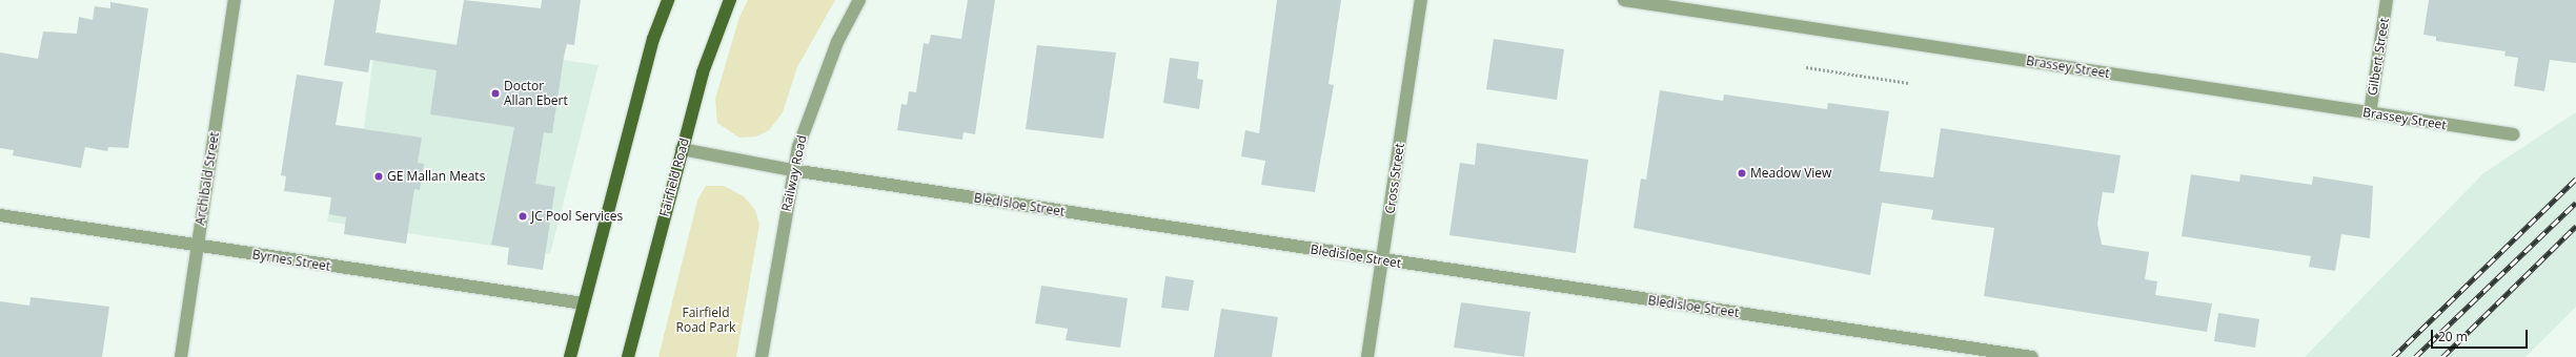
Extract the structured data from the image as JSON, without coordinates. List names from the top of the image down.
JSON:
{
  "streets": {
    "main road": ["Fairfield Road"],
    "street": [
      "Gilbert Street",
      "Brassey Street",
      "Railway Road",
      "Archibald Street",
      "Cross Street",
      "Bledisloe Street",
      "Byrnes Street"
    ]
  },
  "crossings": [
    ["Gilbert Street", "Brassey Street"],
    ["Railway Road", "Bledisloe Street"],
    ["Fairfield Road", "Bledisloe Street"],
    ["Archibald Street", "Byrnes Street"],
    ["Cross Street", "Bledisloe Street"]
  ],
  "parks": ["Fairfield Road Park"],
  "places": [
    "Doctor Allan Ebert",
    "Meadow View",
    "GE Mallan Meats",
    "JC Pool Services"
  ],
  "scale_bar": "20 m"
}
